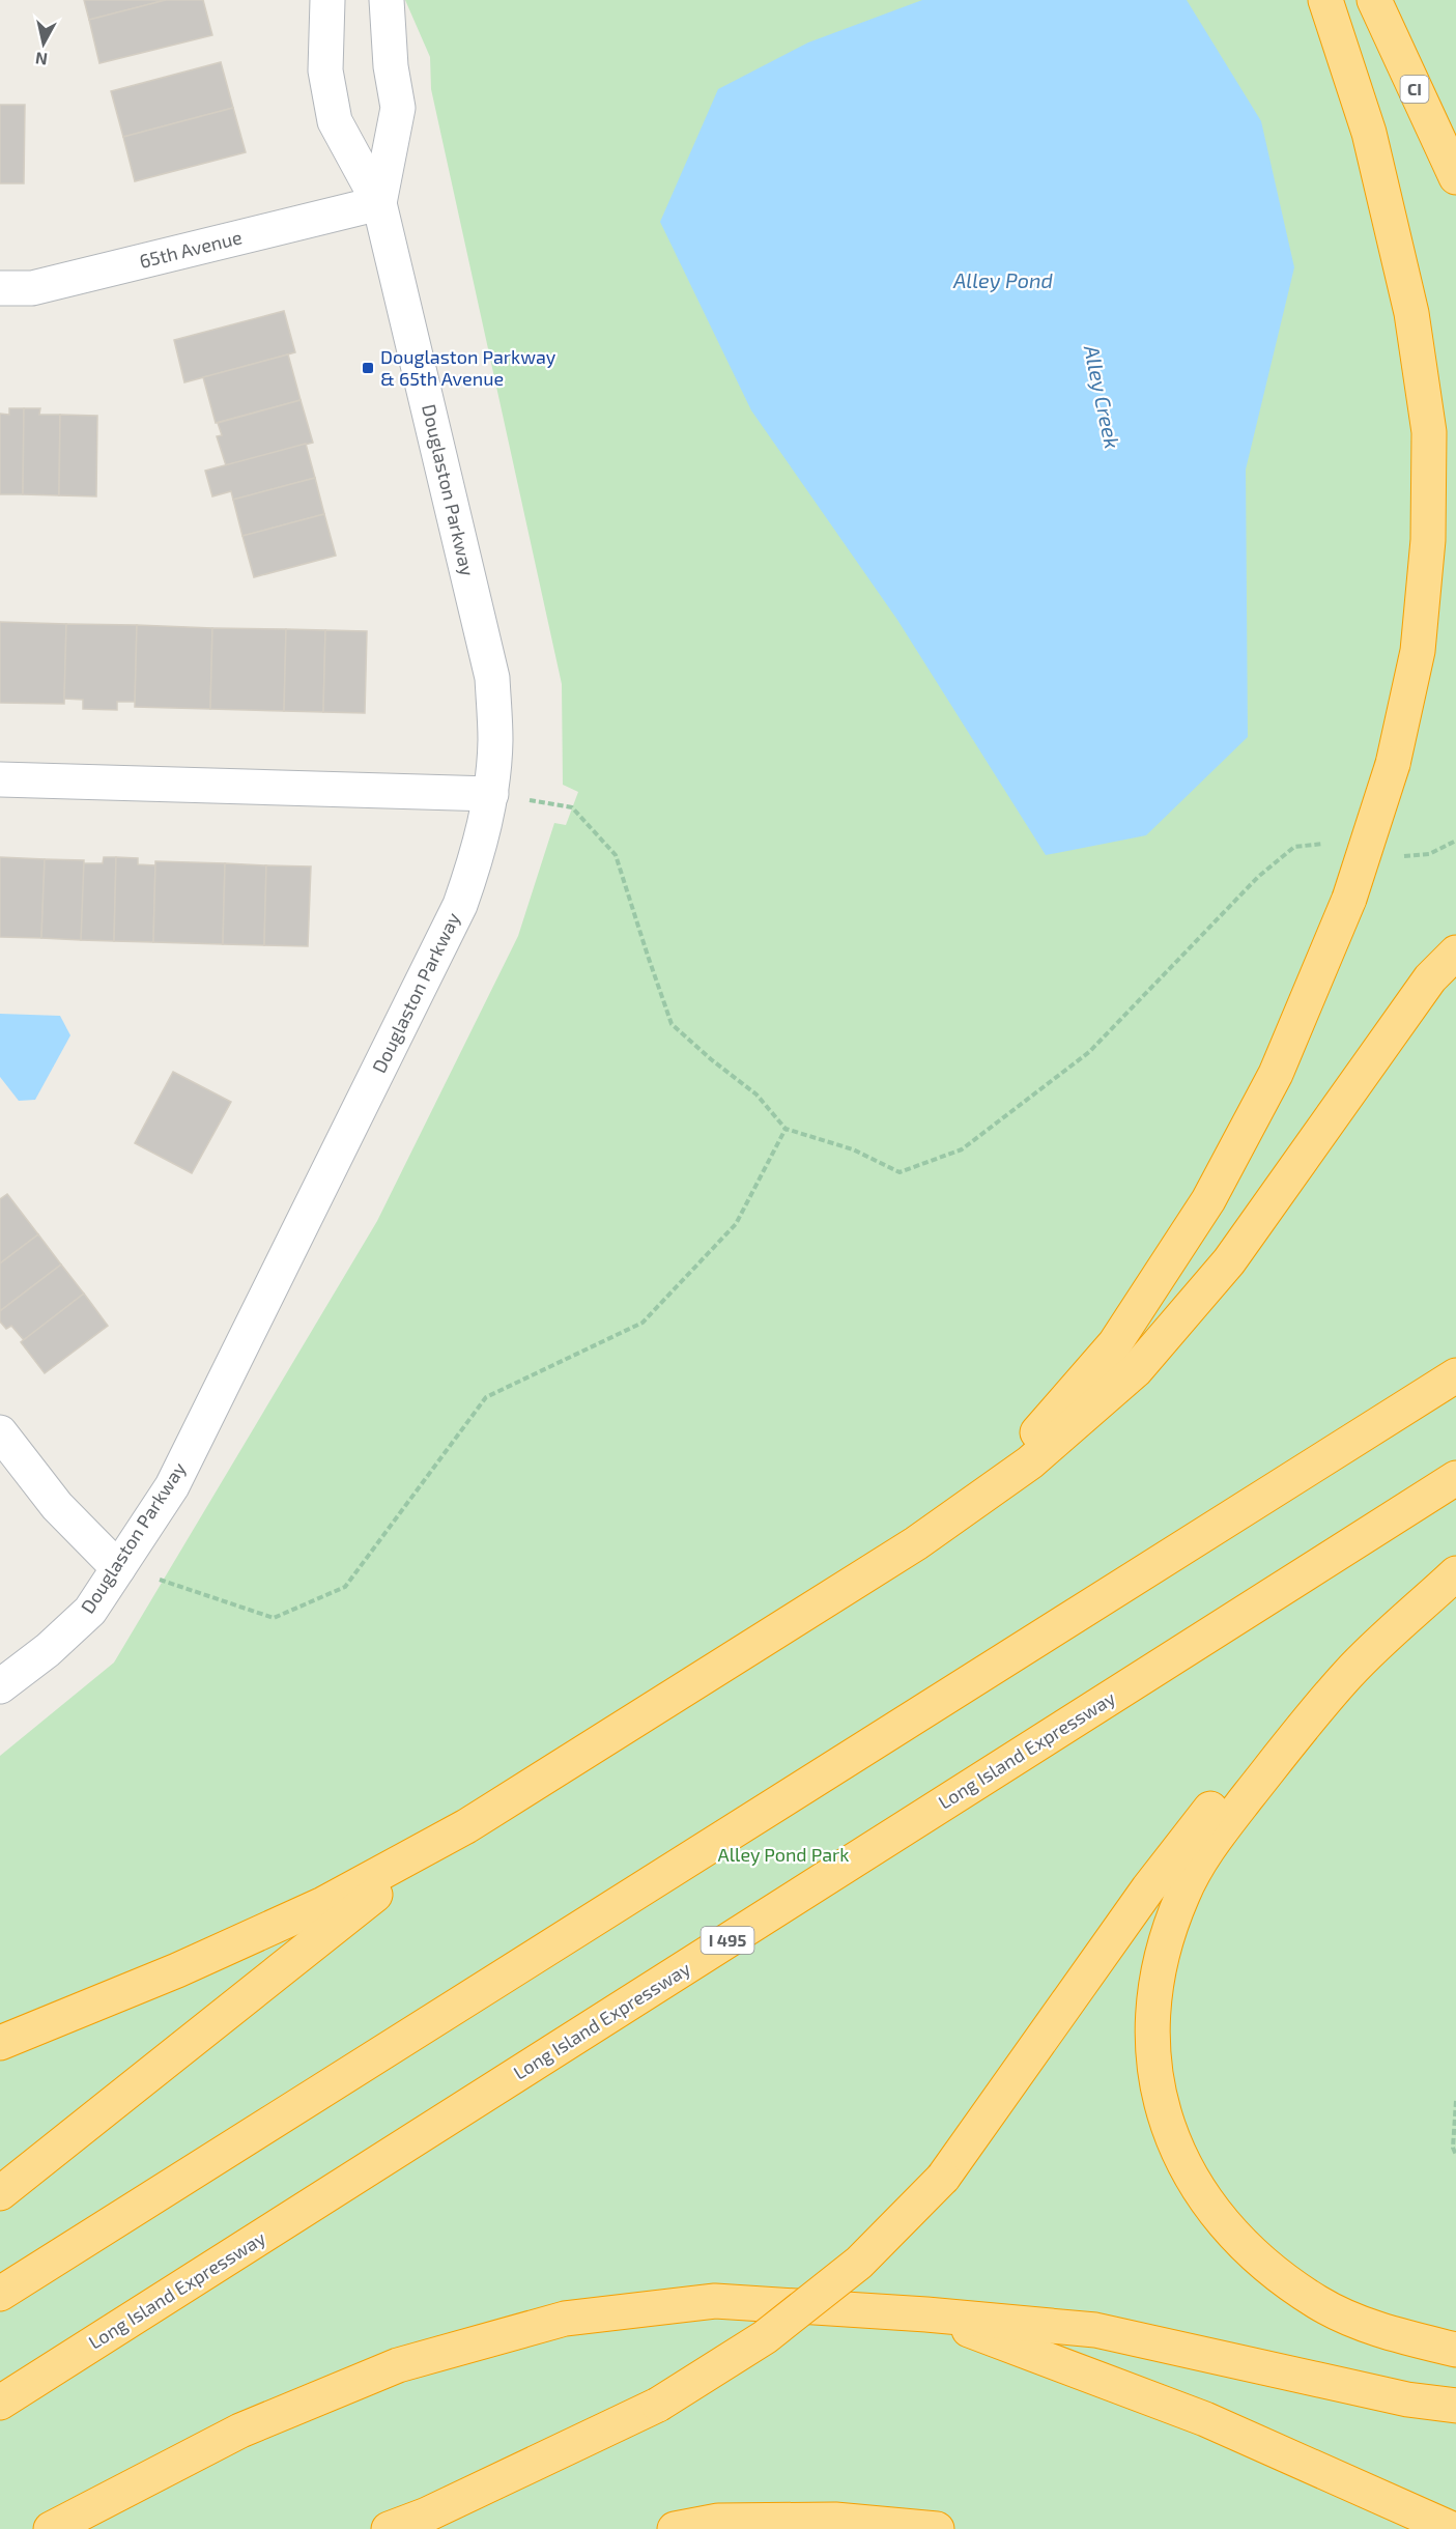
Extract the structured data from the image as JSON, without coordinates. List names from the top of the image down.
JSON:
{
  "streets": {
    "highway": ["CI", "Long Island Expressway", "I 495"],
    "main road": ["65th Avenue", "Douglaston Parkway"]
  },
  "crossings": [
    ["65th Avenue", "Douglaston Parkway"]
  ],
  "water": ["Alley Pond", "Alley Creek"],
  "parks": ["Alley Pond Park"],
  "places": {
    "transit": ["Douglaston Parkway & 65th Avenue"]
  },
  "north": "bottom"
}
